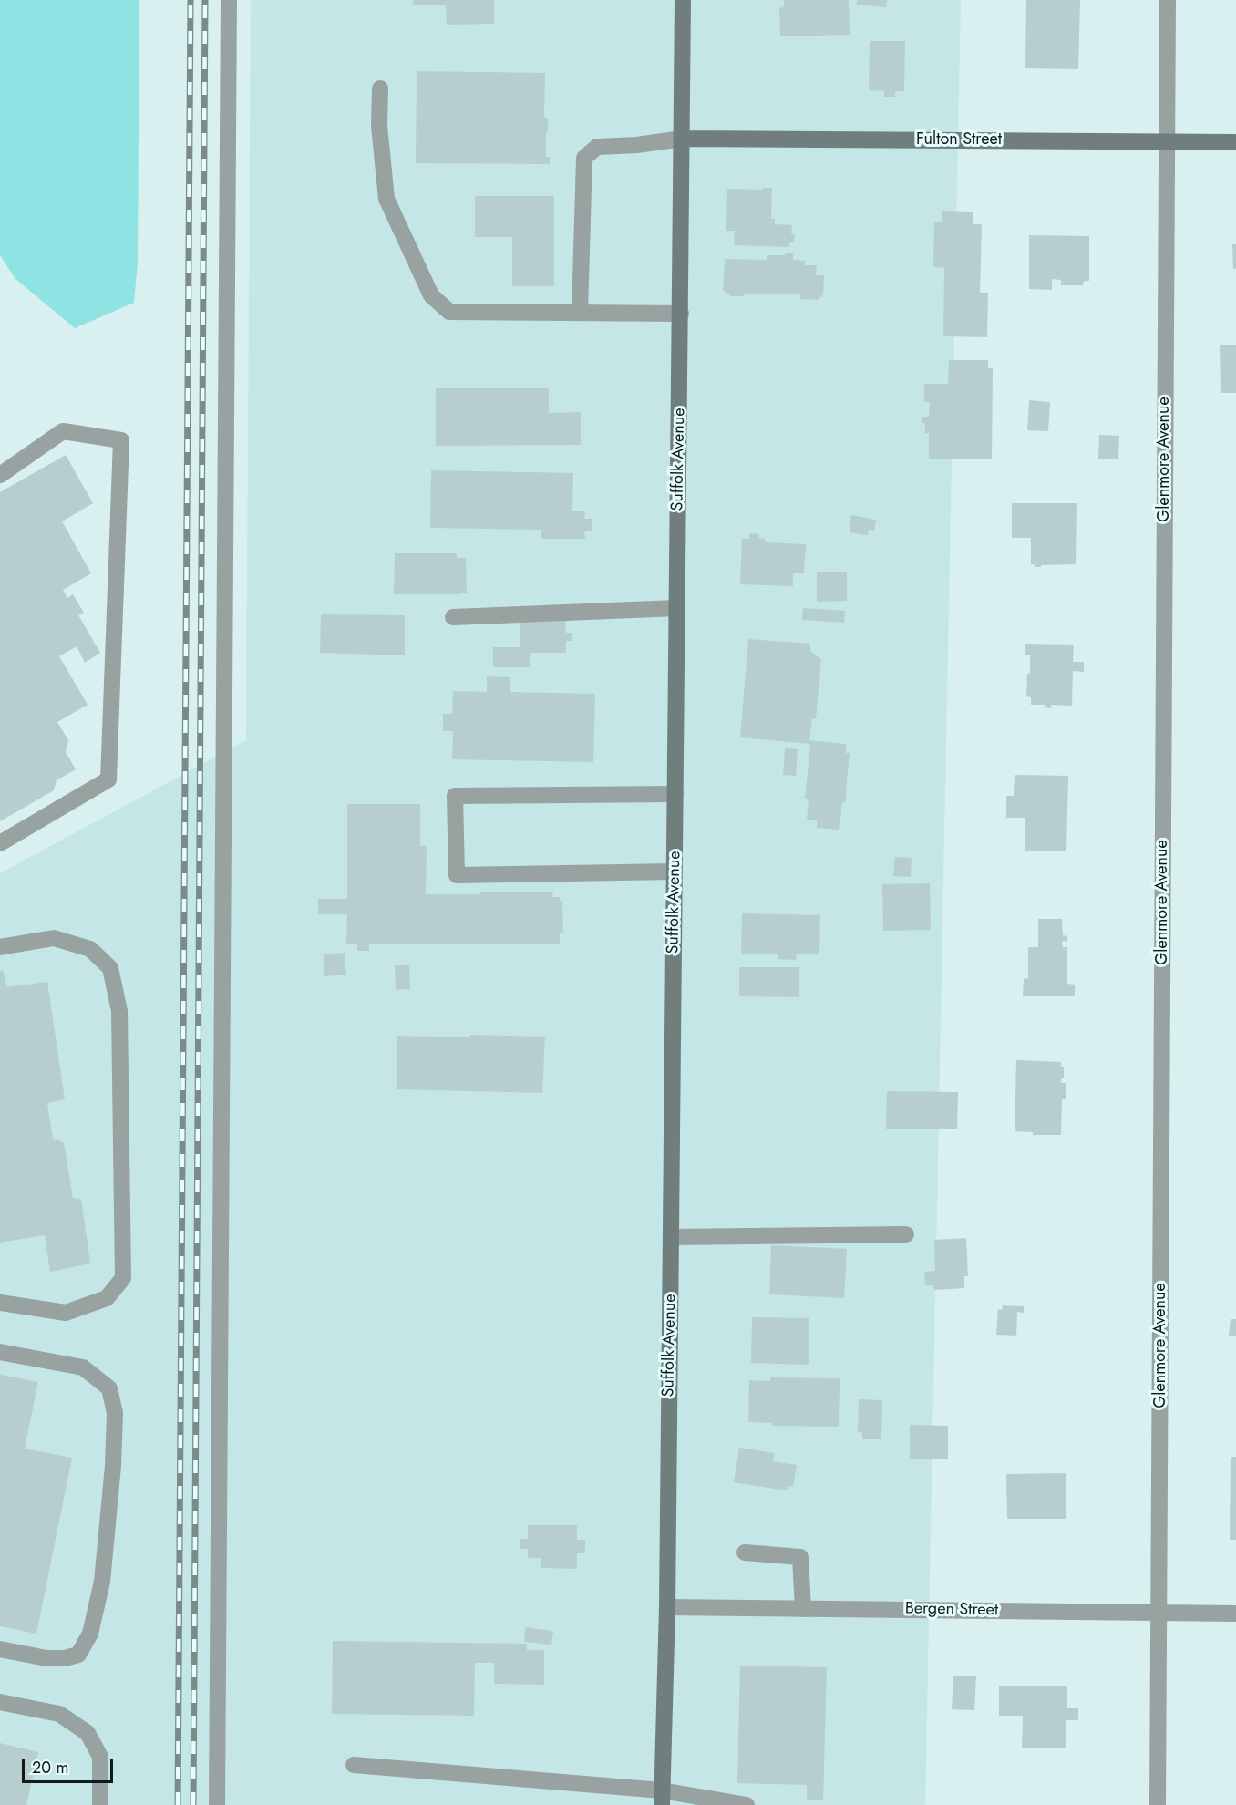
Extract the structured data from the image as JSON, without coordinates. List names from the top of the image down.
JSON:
{
  "streets": {
    "main road": ["Fulton Street", "Suffolk Avenue"],
    "street": ["Glenmore Avenue", "Bergen Street"]
  },
  "crossings": [
    ["Fulton Street", "Suffolk Avenue"],
    ["Fulton Street", "Glenmore Avenue"],
    ["Suffolk Avenue", "Bergen Street"],
    ["Glenmore Avenue", "Bergen Street"]
  ],
  "scale_bar": "20 m"
}
